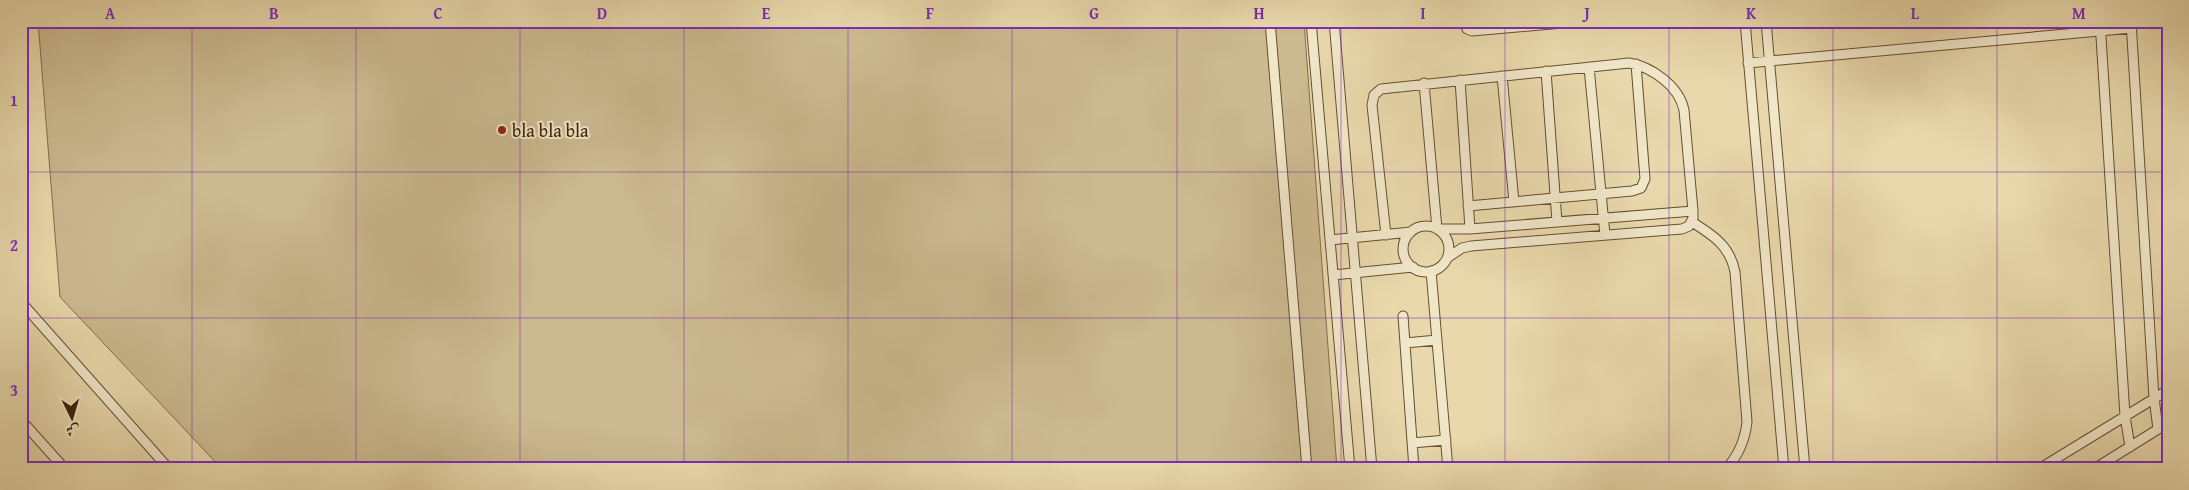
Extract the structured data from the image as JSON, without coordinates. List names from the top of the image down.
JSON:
{
  "places": ["bla bla bla"],
  "north": "bottom",
  "grid": {
    "columns": [
      "A",
      "B",
      "C",
      "D",
      "E",
      "F",
      "G",
      "H",
      "I",
      "J",
      "K",
      "L",
      "M"
    ],
    "rows": ["1", "2", "3"]
  }
}
